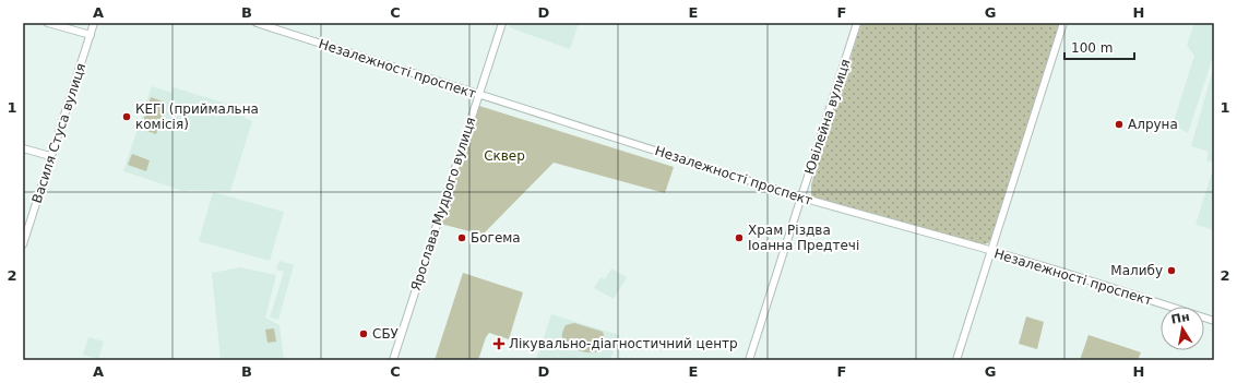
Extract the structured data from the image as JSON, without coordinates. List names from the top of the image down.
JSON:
{
  "streets": {
    "street": [
      "Незалежності проспект",
      "Ювілейна вулиця",
      "Василя Стуса вулиця",
      "Ярослава Мудрого вулиця"
    ]
  },
  "crossings": [
    ["Незалежності проспект", "Ювілейна вулиця"],
    ["Незалежності проспект", "Ярослава Мудрого вулиця"]
  ],
  "parks": ["Сквер"],
  "places": {
    "other": [
      "КЕГІ (приймальна комісія)",
      "Алруна",
      "Богема",
      "Храм Різдва Іоанна Предтечі",
      "Малибу",
      "СБУ"
    ],
    "health": ["Лікувально-діагностичний центр"]
  },
  "scale_bar": "100 m",
  "north": "top",
  "grid": {
    "columns": [
      "A",
      "B",
      "C",
      "D",
      "E",
      "F",
      "G",
      "H"
    ],
    "rows": ["1", "2"]
  }
}
